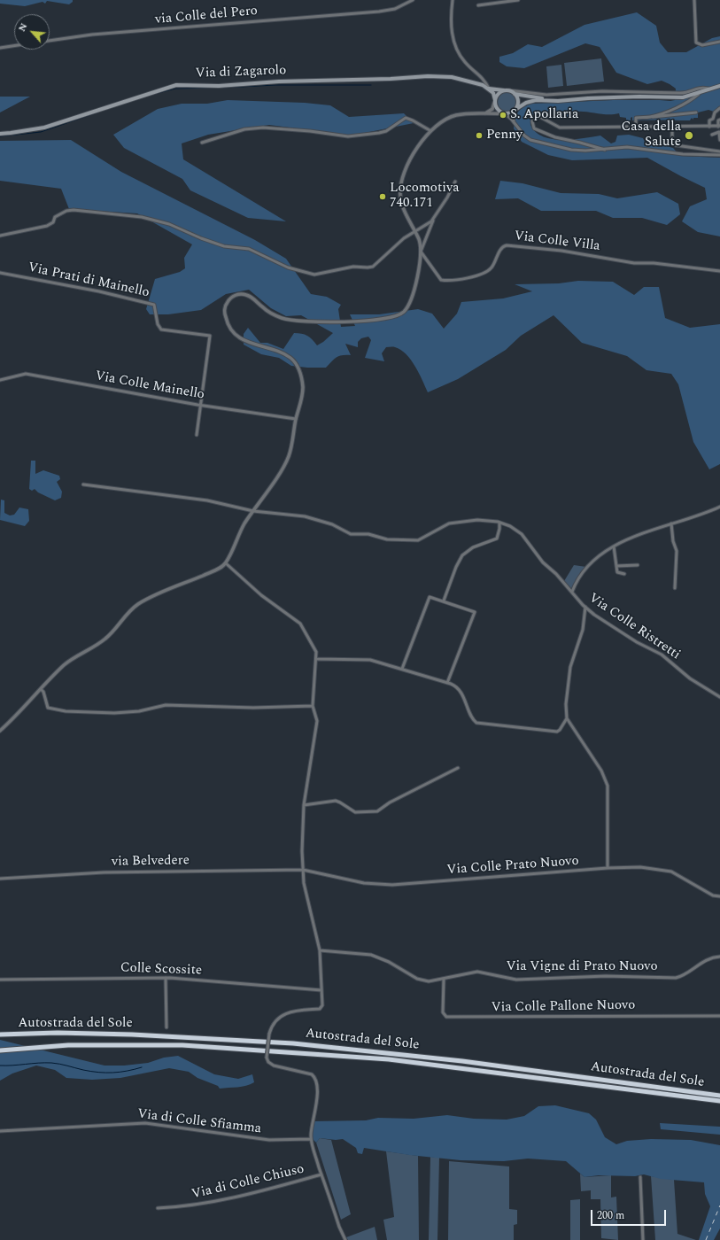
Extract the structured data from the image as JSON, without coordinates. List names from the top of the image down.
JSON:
{
  "streets": {
    "highway": ["Autostrada del Sole"],
    "main road": ["Via di Zagarolo"],
    "street": [
      "via Colle del Pero",
      "Via Colle Villa",
      "Via Prati di Mainello",
      "Via Colle Mainello",
      "Via Colle Ristretti",
      "via Belvedere",
      "Via Colle Prato Nuovo",
      "Via Vigne di Prato Nuovo",
      "Colle Scossite",
      "Via Colle Pallone Nuovo",
      "Via di Colle Sfiamma",
      "Via di Colle Chiuso"
    ]
  },
  "crossings": [
    ["Via Prati di Mainello", "Via Colle Mainello"],
    ["via Belvedere", "Via Colle Prato Nuovo"],
    ["Via Vigne di Prato Nuovo", "Via Colle Pallone Nuovo"]
  ],
  "places": [
    "S. Apollaria",
    "Penny",
    "Casa della Salute",
    "Locomotiva 740.171"
  ],
  "scale_bar": "200 m",
  "north": "top left"
}
